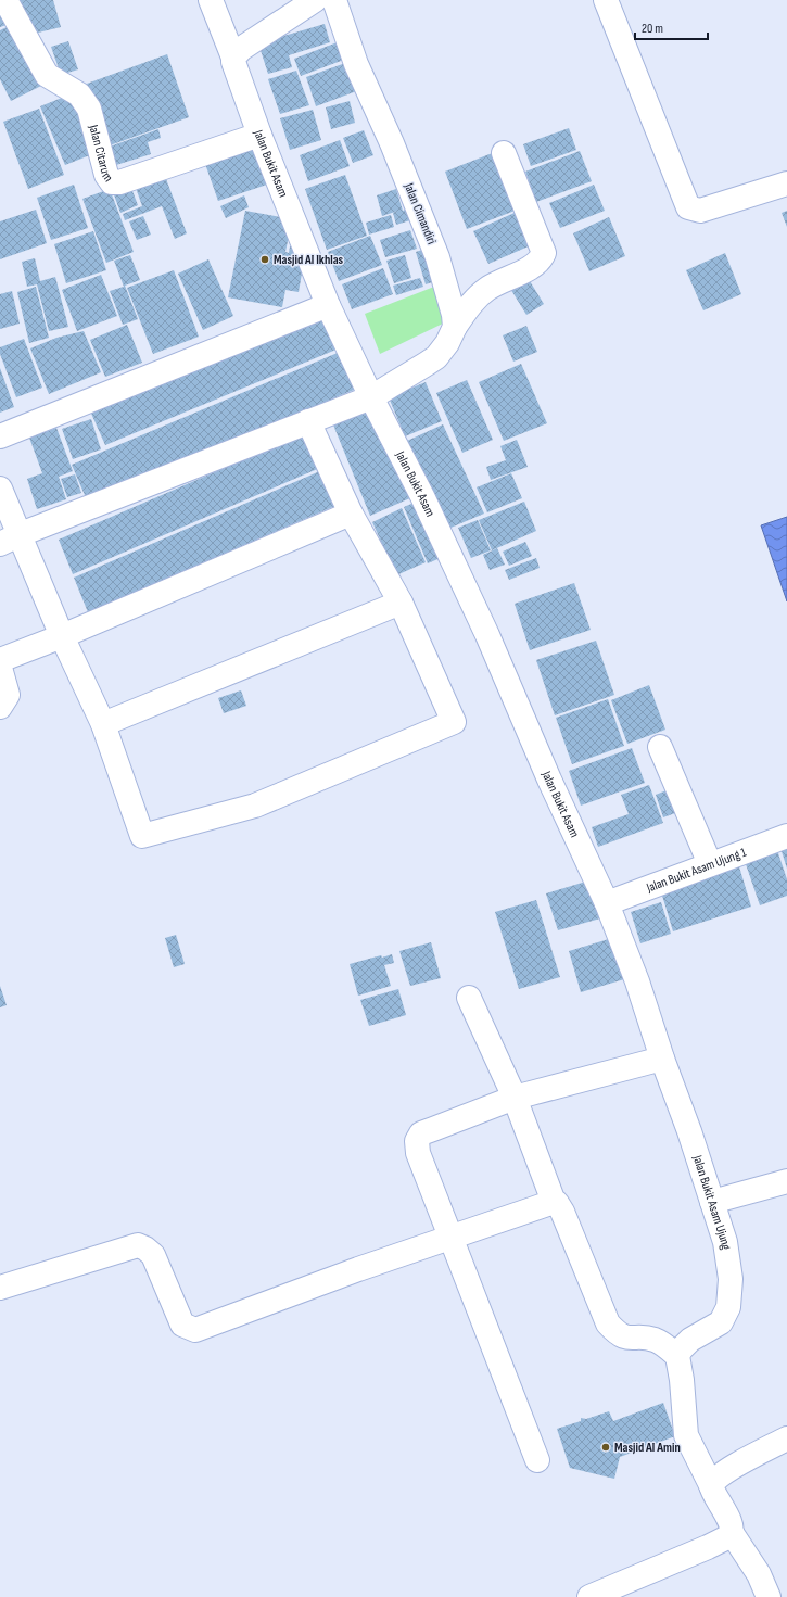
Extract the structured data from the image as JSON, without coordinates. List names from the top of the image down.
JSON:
{
  "streets": {
    "street": [
      "Jalan Citarum",
      "Jalan Bukit Asam",
      "Jalan Cimandiri",
      "Jalan Bukit Asam Ujung 1",
      "Jalan Bukit Asam Ujung"
    ]
  },
  "crossings": [
    ["Jalan Citarum", "Jalan Bukit Asam"],
    ["Jalan Bukit Asam", "Jalan Bukit Asam Ujung 1"],
    ["Jalan Bukit Asam", "Jalan Bukit Asam Ujung"],
    ["Jalan Bukit Asam Ujung 1", "Jalan Bukit Asam Ujung"]
  ],
  "places": ["Masjid Al Ikhlas", "Masjid Al Amin"],
  "scale_bar": "20 m"
}
